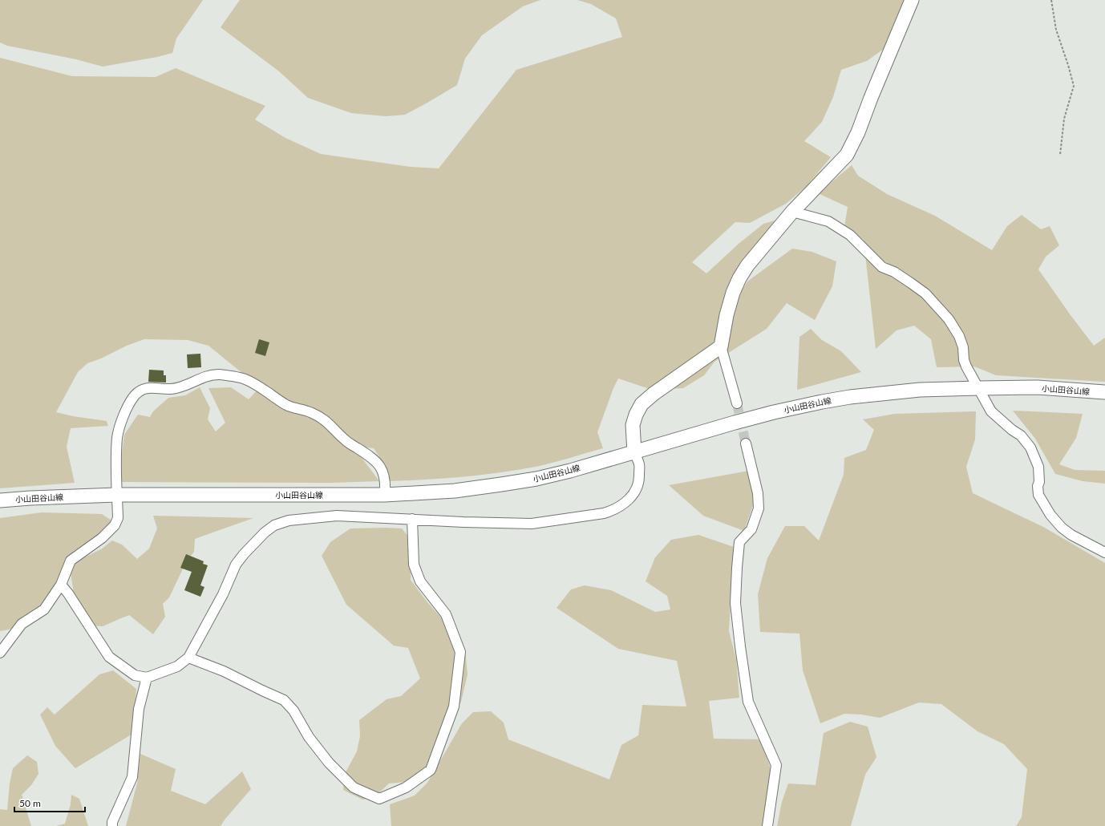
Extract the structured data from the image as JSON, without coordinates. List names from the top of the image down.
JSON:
{
  "streets": {
    "main road": ["小山田谷山線"]
  },
  "scale_bar": "50 m"
}
